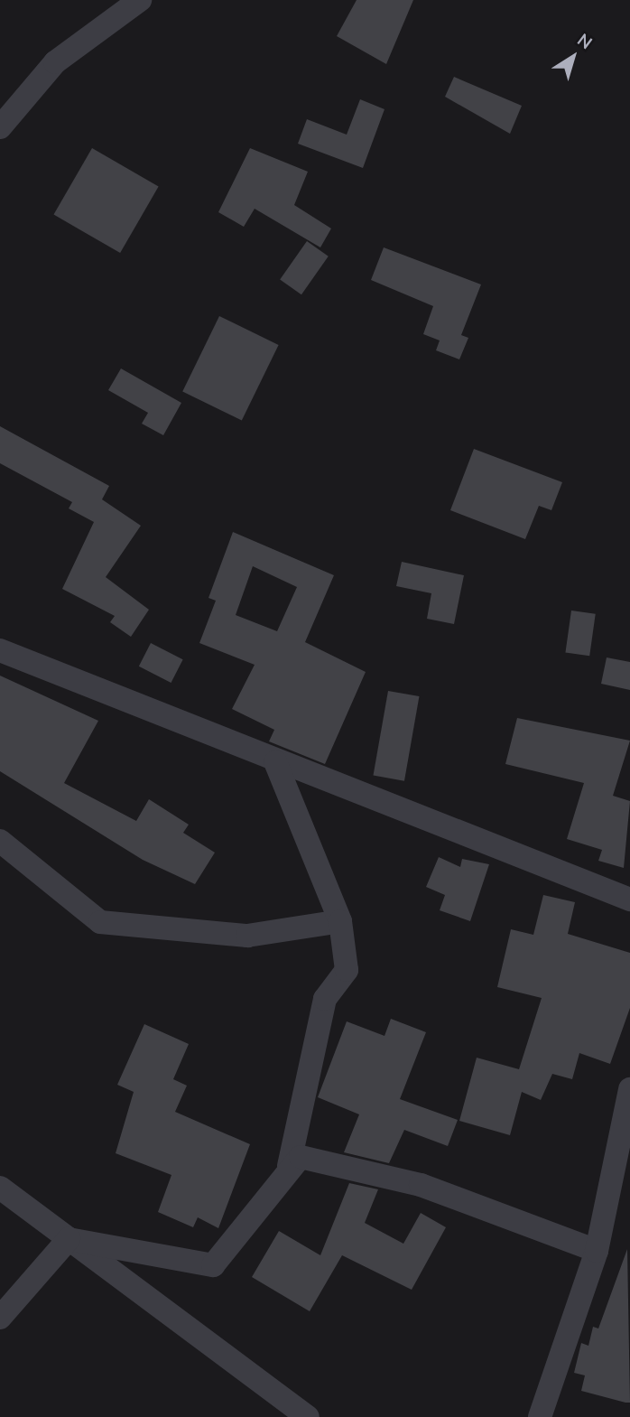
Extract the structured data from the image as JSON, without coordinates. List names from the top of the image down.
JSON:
{
  "north": "top right"
}
